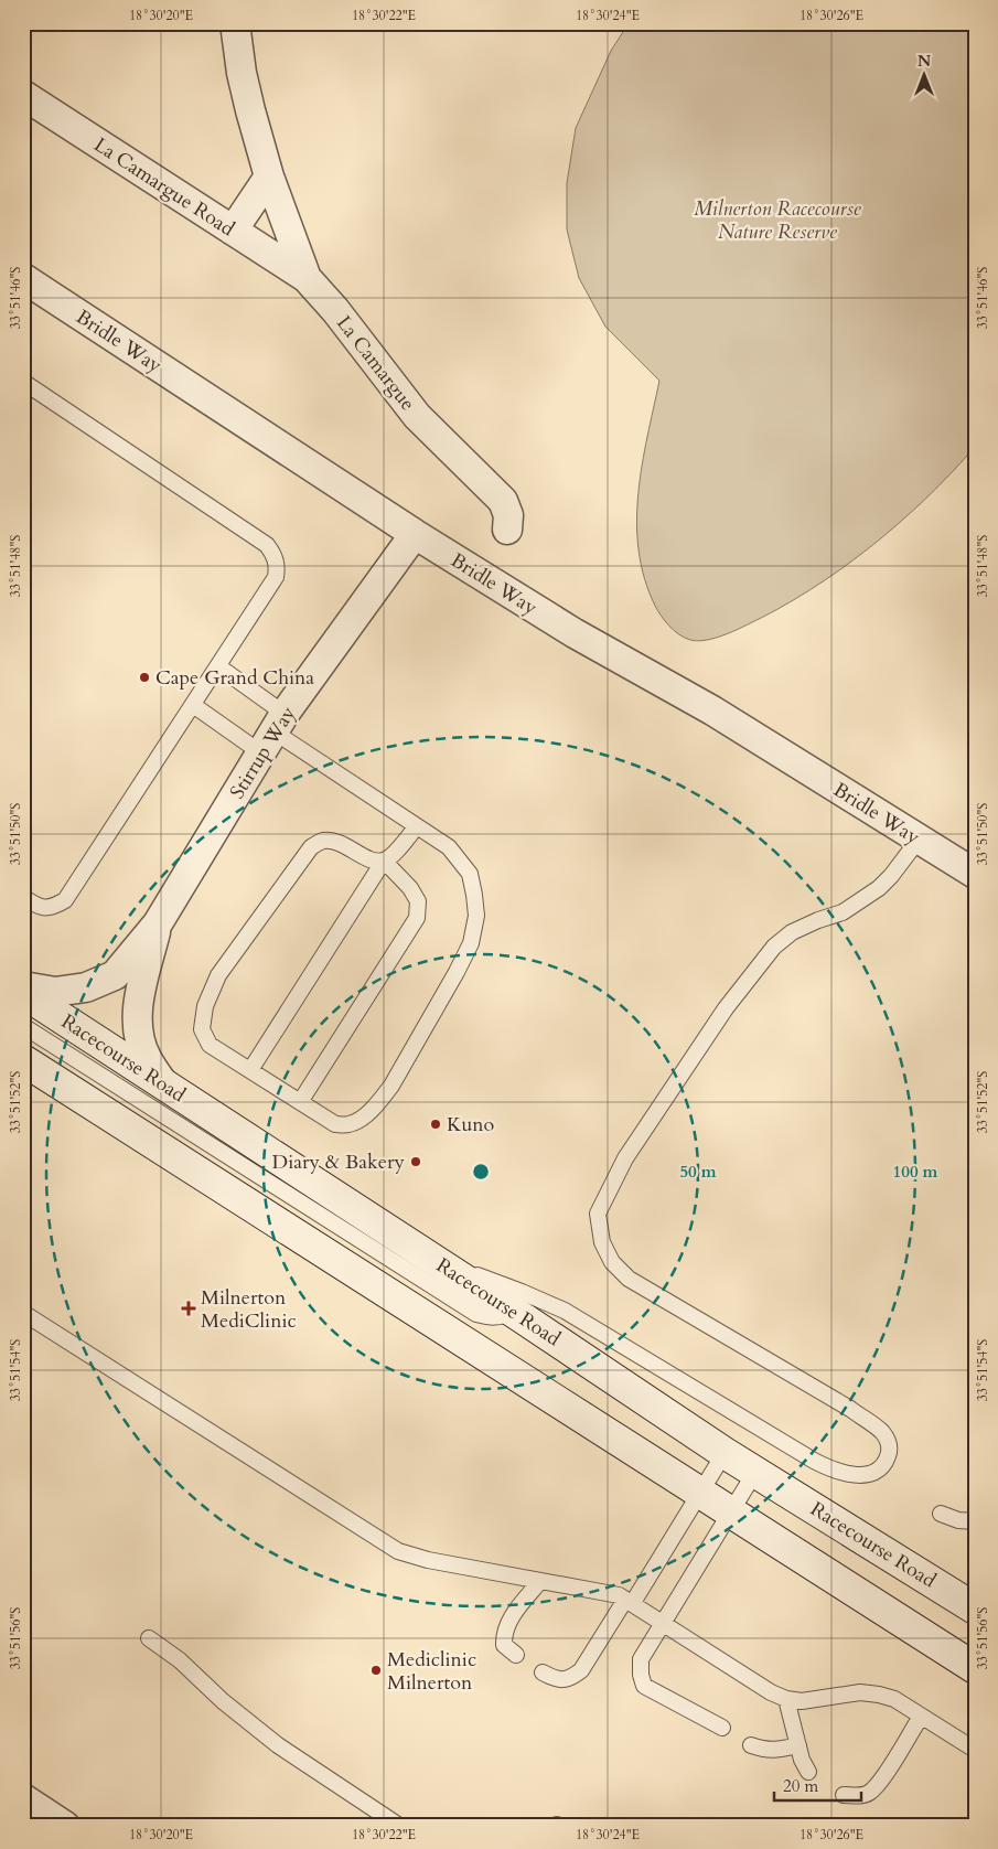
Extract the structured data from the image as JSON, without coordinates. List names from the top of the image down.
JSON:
{
  "streets": {
    "main road": ["Racecourse Road"],
    "street": [
      "La Camargue Road",
      "Bridle Way",
      "La Camargue",
      "Stirrup Way"
    ]
  },
  "crossings": [
    ["La Camargue Road", "La Camargue"],
    ["Bridle Way", "Stirrup Way"],
    ["Stirrup Way", "Racecourse Road"]
  ],
  "parks": ["Milnerton Racecourse Nature Reserve"],
  "places": {
    "other": [
      "Cape Grand China",
      "Kuno",
      "Diary & Bakery",
      "Mediclinic Milnerton"
    ],
    "health": ["Milnerton MediClinic"]
  },
  "scale_bar": "20 m",
  "north": "top",
  "coordinates": [
    "18°30'20\"E",
    "18°30'22\"E",
    "18°30'24\"E",
    "18°30'26\"E",
    "33°51'46\"S",
    "33°51'48\"S",
    "33°51'50\"S",
    "33°51'52\"S",
    "33°51'54\"S",
    "33°51'56\"S"
  ],
  "rings": ["50 m", "100 m"]
}
